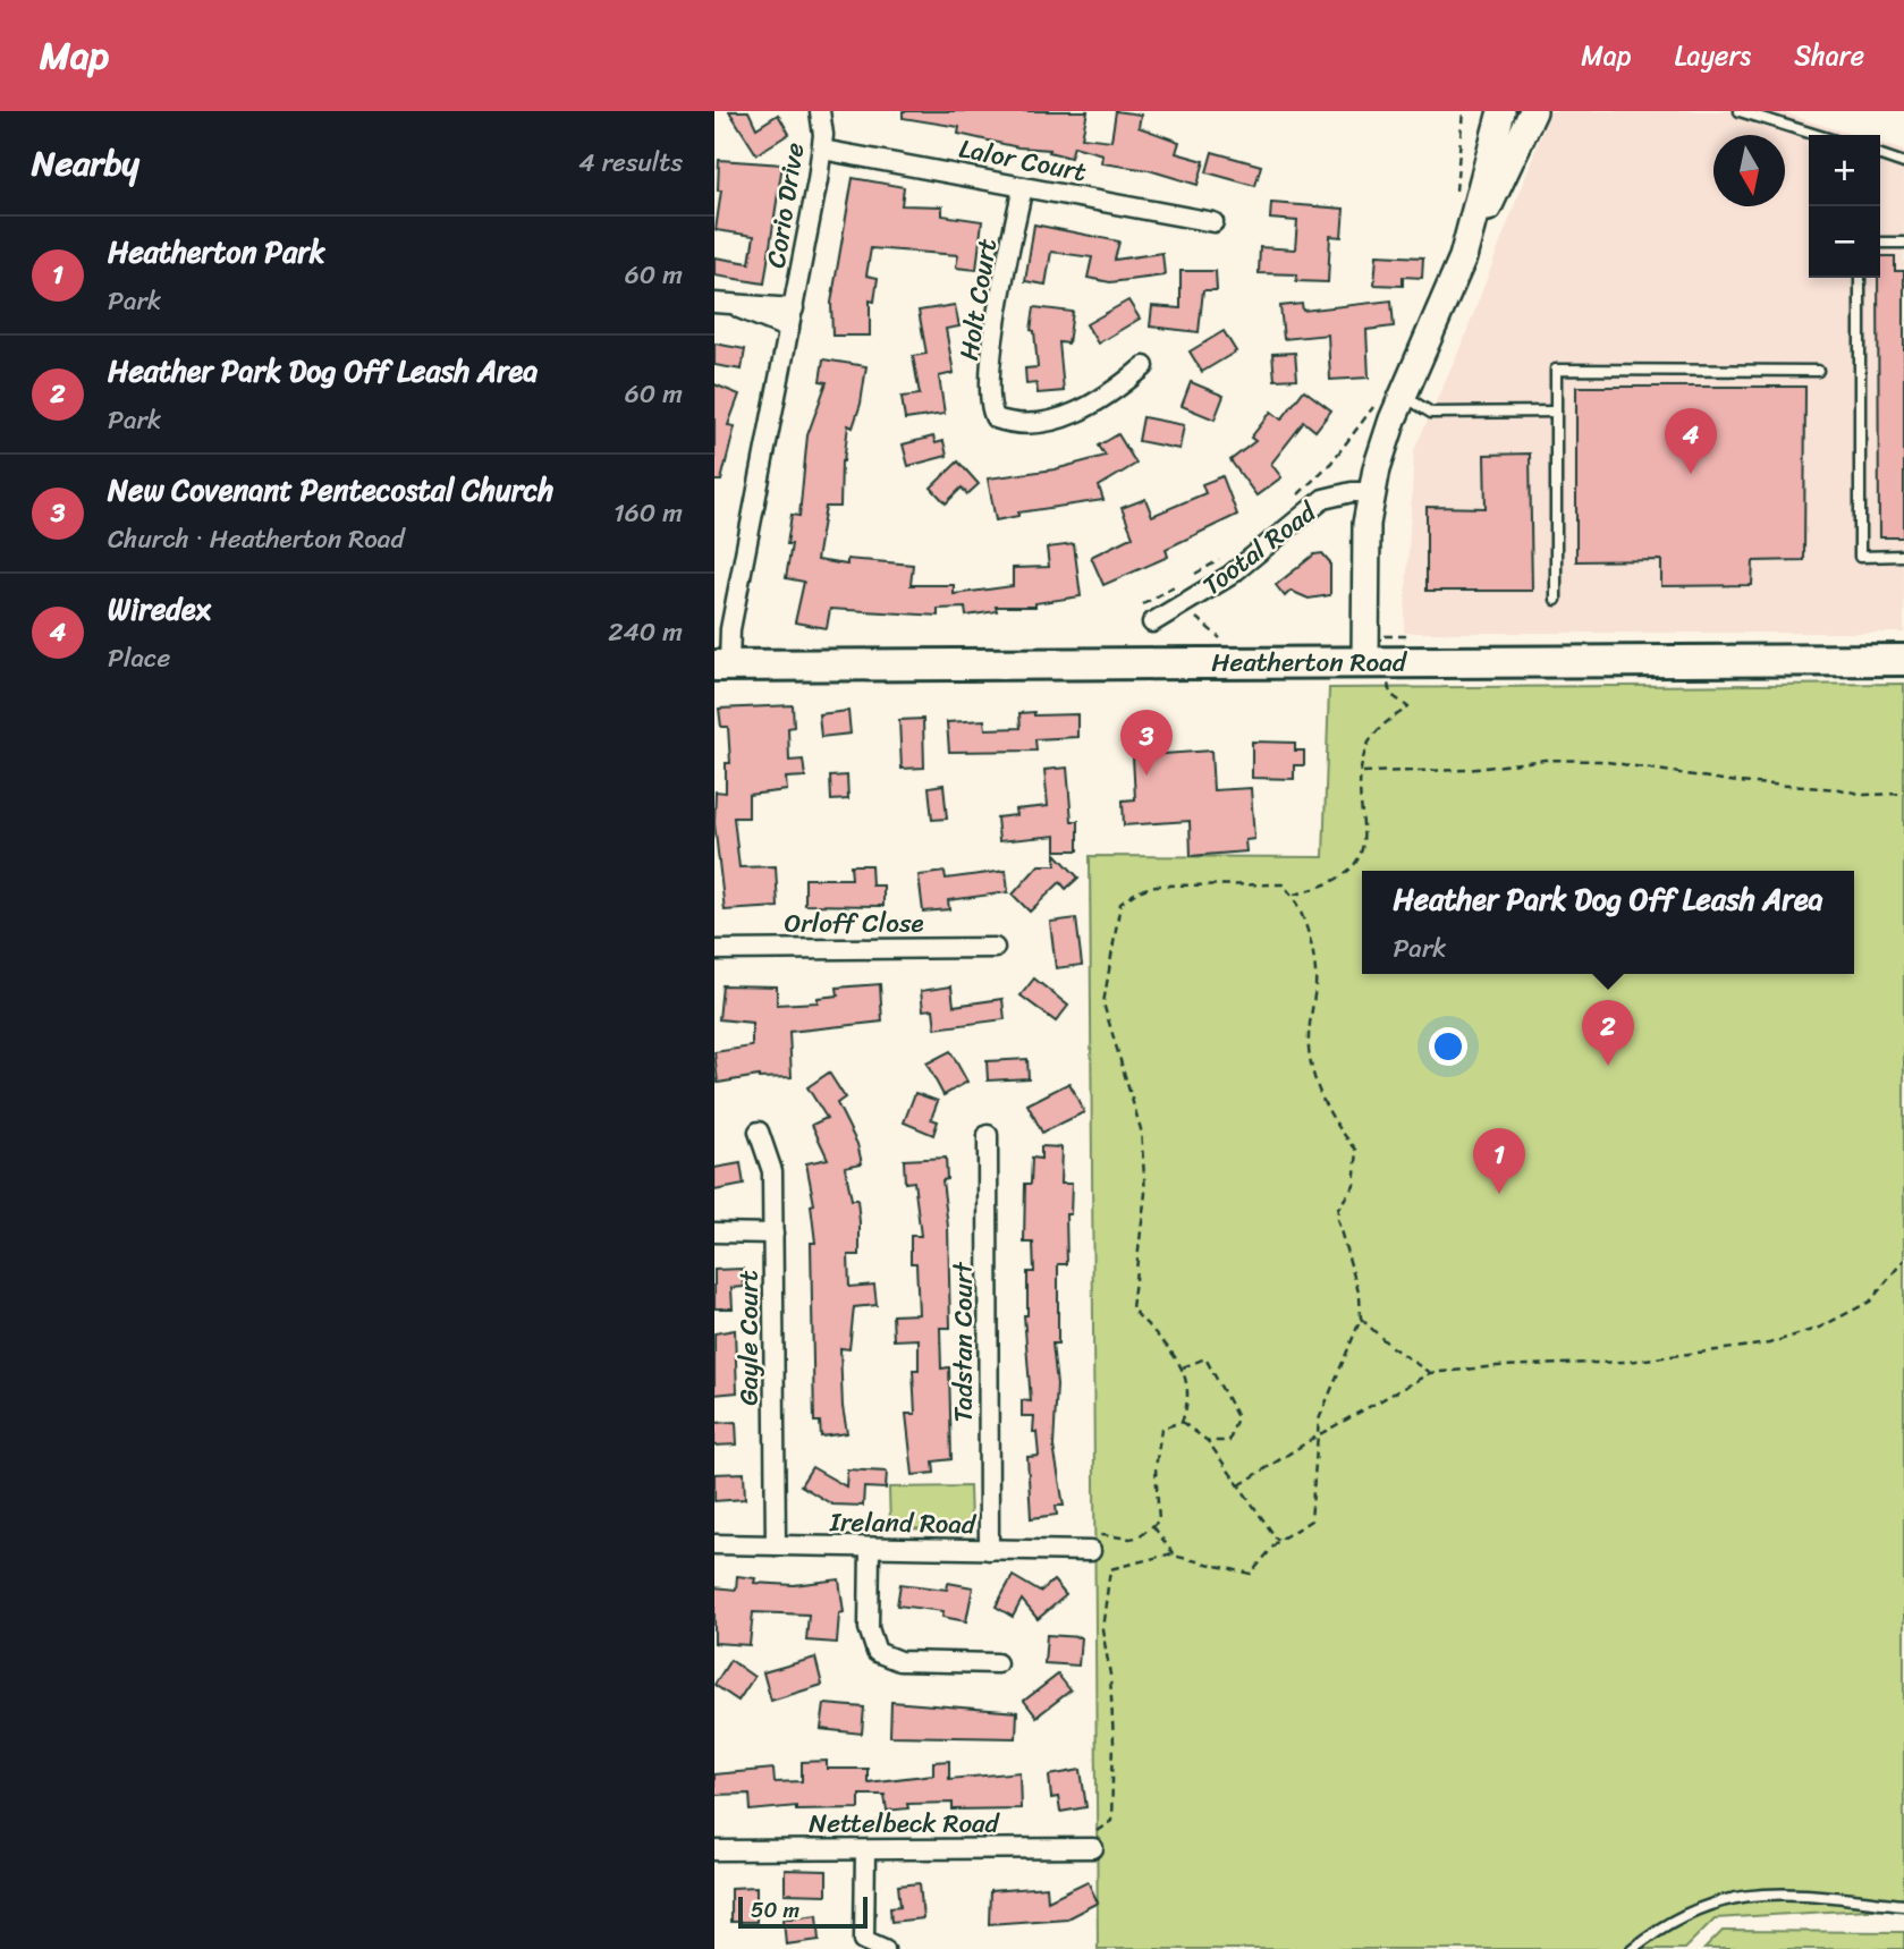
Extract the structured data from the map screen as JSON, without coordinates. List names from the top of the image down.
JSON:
{
  "streets": {
    "main road": ["Heatherton Road"],
    "street": [
      "Lalor Court",
      "Corio Drive",
      "Holt Court",
      "Tootal Road",
      "Orloff Close",
      "Gayle Court",
      "Tadstan Court",
      "Ireland Road",
      "Nettelbeck Road"
    ]
  },
  "crossings": [
    ["Lalor Court", "Corio Drive"],
    ["Lalor Court", "Holt Court"],
    ["Corio Drive", "Heatherton Road"],
    ["Gayle Court", "Ireland Road"],
    ["Tadstan Court", "Ireland Road"]
  ],
  "scale_bar": "50 m",
  "north": "bottom",
  "page": {
    "header": "Map",
    "nav": ["Map", "Layers", "Share"],
    "heading": ["Nearby", "4 results"],
    "map_buttons": ["+", "−"],
    "list": [
      {
        "mark": "1",
        "name": "Heatherton Park",
        "note": "Park",
        "value": "60 m"
      },
      {
        "mark": "2",
        "name": "Heather Park Dog Off Leash Area",
        "note": "Park",
        "value": "60 m"
      },
      {
        "mark": "3",
        "name": "New Covenant Pentecostal Church",
        "note": "Church · Heatherton Road",
        "value": "160 m"
      },
      {
        "mark": "4",
        "name": "Wiredex",
        "note": "Place",
        "value": "240 m"
      }
    ],
    "pins": [
      "4",
      "3",
      "2",
      "1"
    ],
    "popup": ["Heather Park Dog Off Leash Area", "Park"],
    "scale": "50 m"
  }
}
